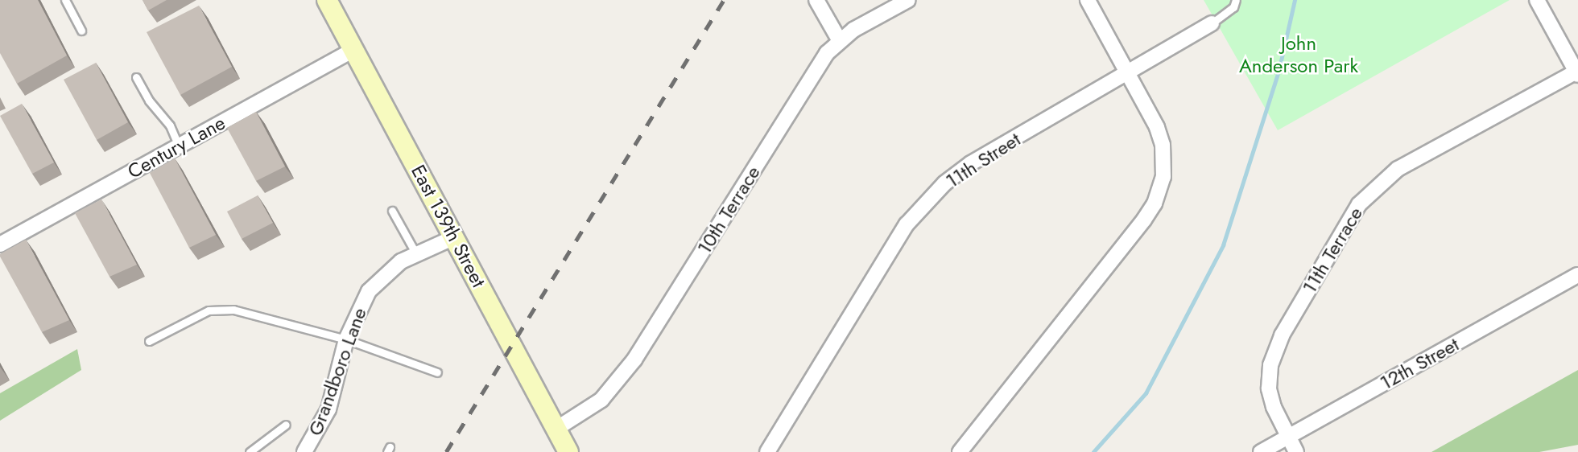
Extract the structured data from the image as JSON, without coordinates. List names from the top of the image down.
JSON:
{
  "streets": {
    "street": [
      "Century Lane",
      "11th Street",
      "10th Terrace",
      "East 139th Street",
      "11th Terrace",
      "12th Street",
      "Grandboro Lane"
    ]
  },
  "crossings": [
    ["Century Lane", "East 139th Street"],
    ["10th Terrace", "East 139th Street"],
    ["East 139th Street", "Grandboro Lane"],
    ["11th Terrace", "12th Street"]
  ],
  "parks": ["John Anderson Park"]
}
